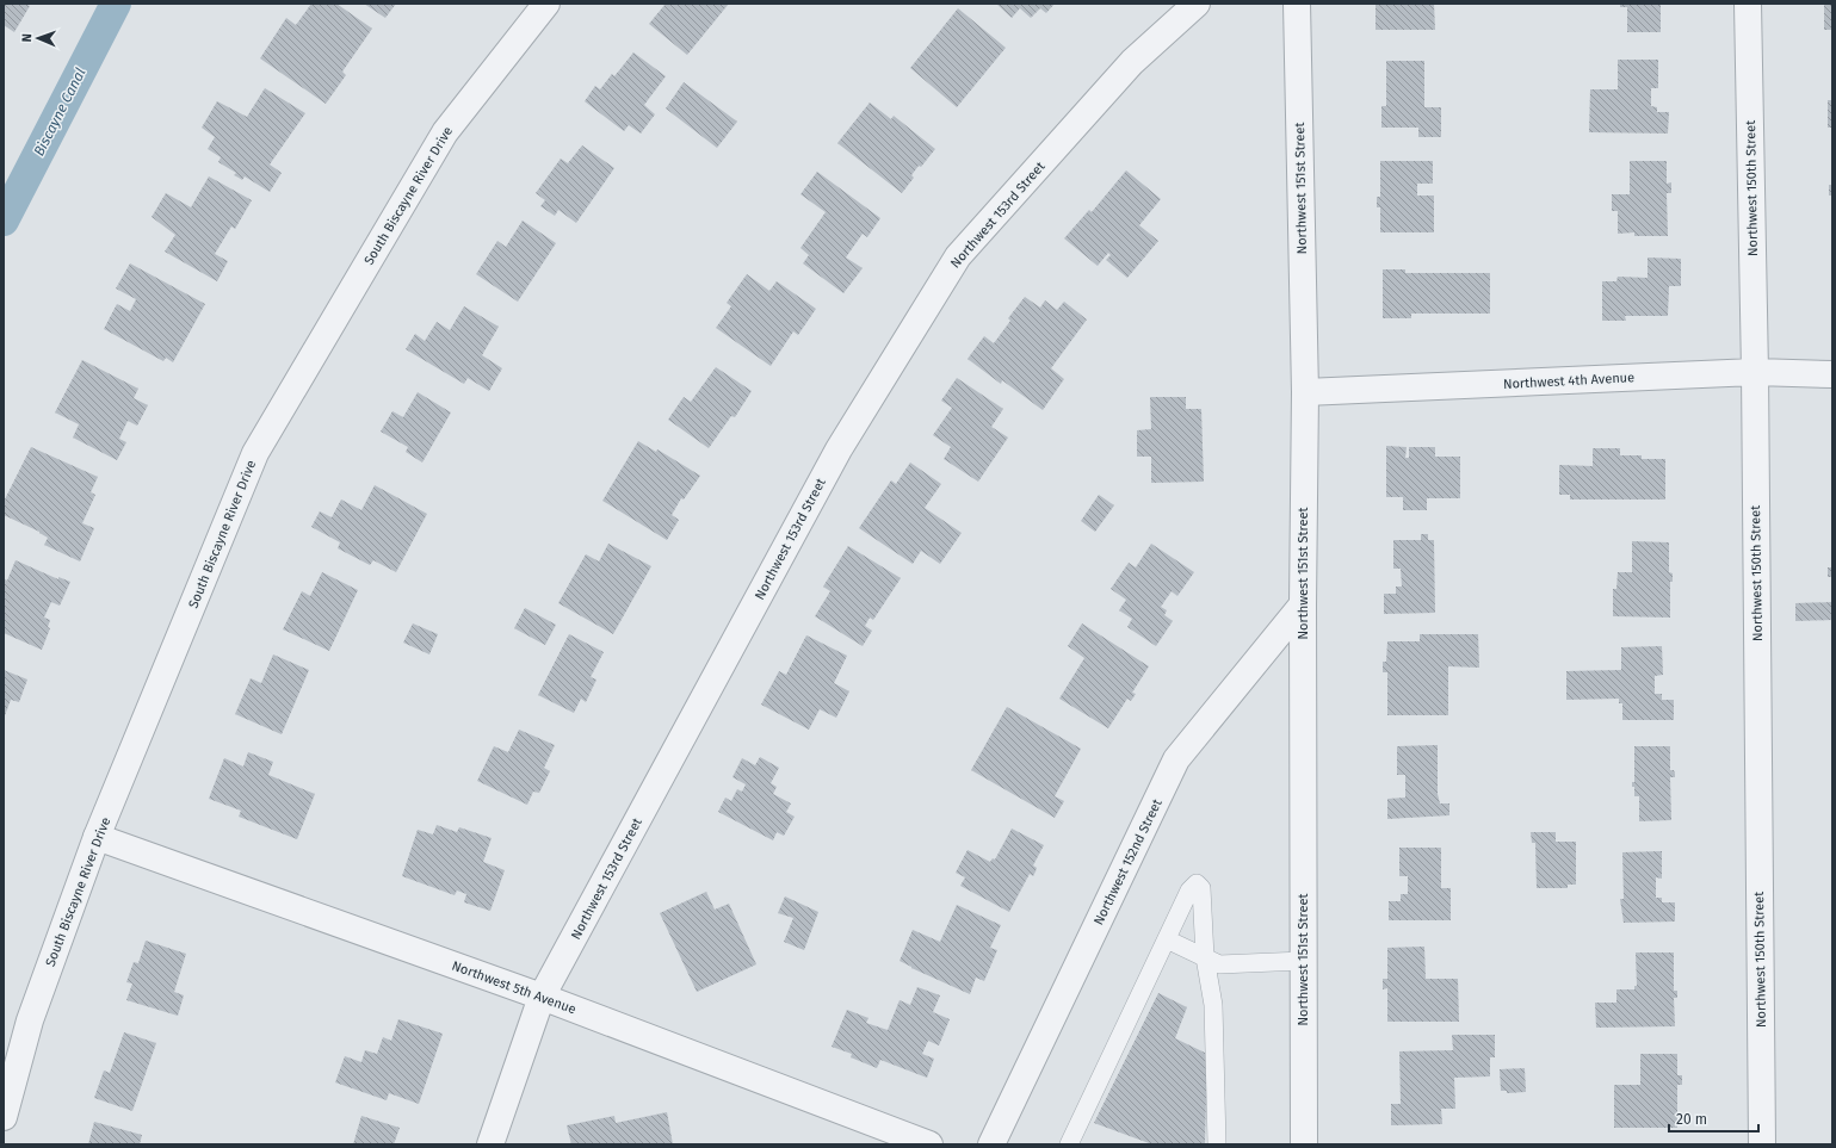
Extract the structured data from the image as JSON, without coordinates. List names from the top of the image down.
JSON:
{
  "streets": {
    "street": [
      "Northwest 151st Street",
      "Northwest 150th Street",
      "South Biscayne River Drive",
      "Northwest 153rd Street",
      "Northwest 4th Avenue",
      "Northwest 152nd Street",
      "Northwest 5th Avenue"
    ]
  },
  "crossings": [
    ["Northwest 151st Street", "Northwest 4th Avenue"],
    ["Northwest 151st Street", "Northwest 152nd Street"],
    ["Northwest 150th Street", "Northwest 4th Avenue"],
    ["South Biscayne River Drive", "Northwest 5th Avenue"],
    ["Northwest 153rd Street", "Northwest 5th Avenue"]
  ],
  "water": ["Biscayne Canal"],
  "scale_bar": "20 m",
  "north": "left"
}
